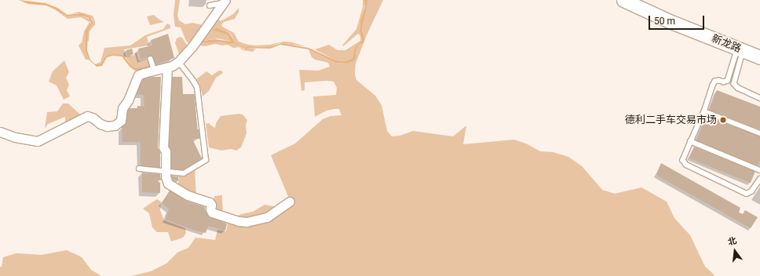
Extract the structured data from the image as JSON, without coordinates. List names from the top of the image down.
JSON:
{
  "streets": {
    "main road": ["新龙路"]
  },
  "places": ["德利二手车交易市场"],
  "scale_bar": "50 m",
  "north": "top"
}
